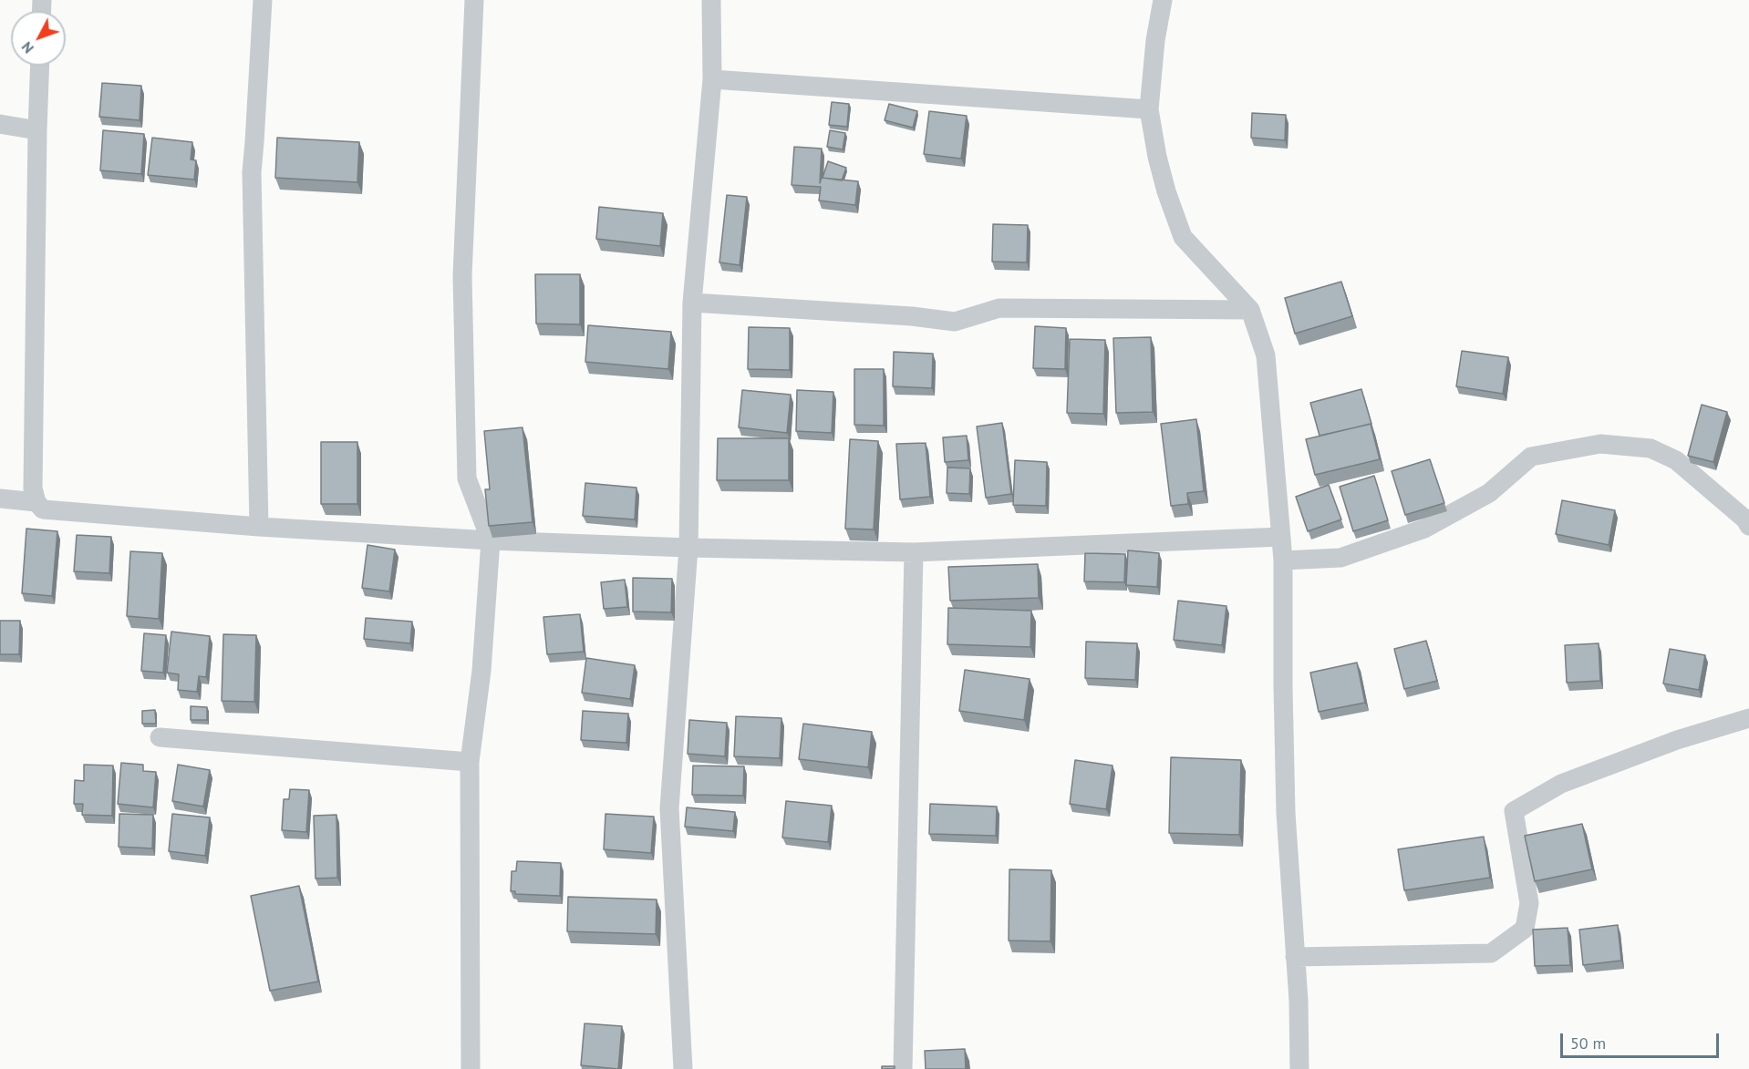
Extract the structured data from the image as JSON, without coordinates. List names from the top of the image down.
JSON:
{
  "scale_bar": "50 m",
  "north": "bottom left"
}
